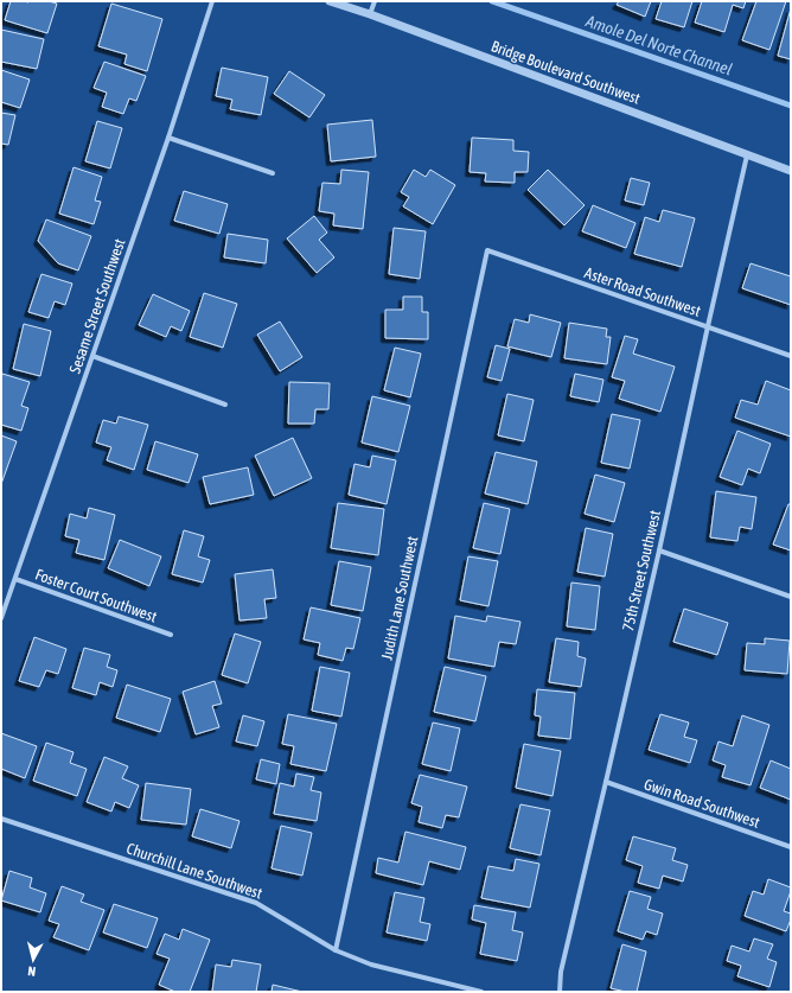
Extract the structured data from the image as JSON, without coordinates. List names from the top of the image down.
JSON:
{
  "streets": {
    "street": [
      "Bridge Boulevard Southwest",
      "Aster Road Southwest",
      "Sesame Street Southwest",
      "75th Street Southwest",
      "Foster Court Southwest",
      "Judith Lane Southwest",
      "Gwin Road Southwest",
      "Churchill Lane Southwest"
    ]
  },
  "crossings": [
    ["Bridge Boulevard Southwest", "75th Street Southwest"],
    ["Aster Road Southwest", "75th Street Southwest"],
    ["Aster Road Southwest", "Judith Lane Southwest"],
    ["Sesame Street Southwest", "Foster Court Southwest"],
    ["75th Street Southwest", "Gwin Road Southwest"],
    ["Judith Lane Southwest", "Churchill Lane Southwest"]
  ],
  "water": ["Amole Del Norte Channel"],
  "north": "bottom"
}
